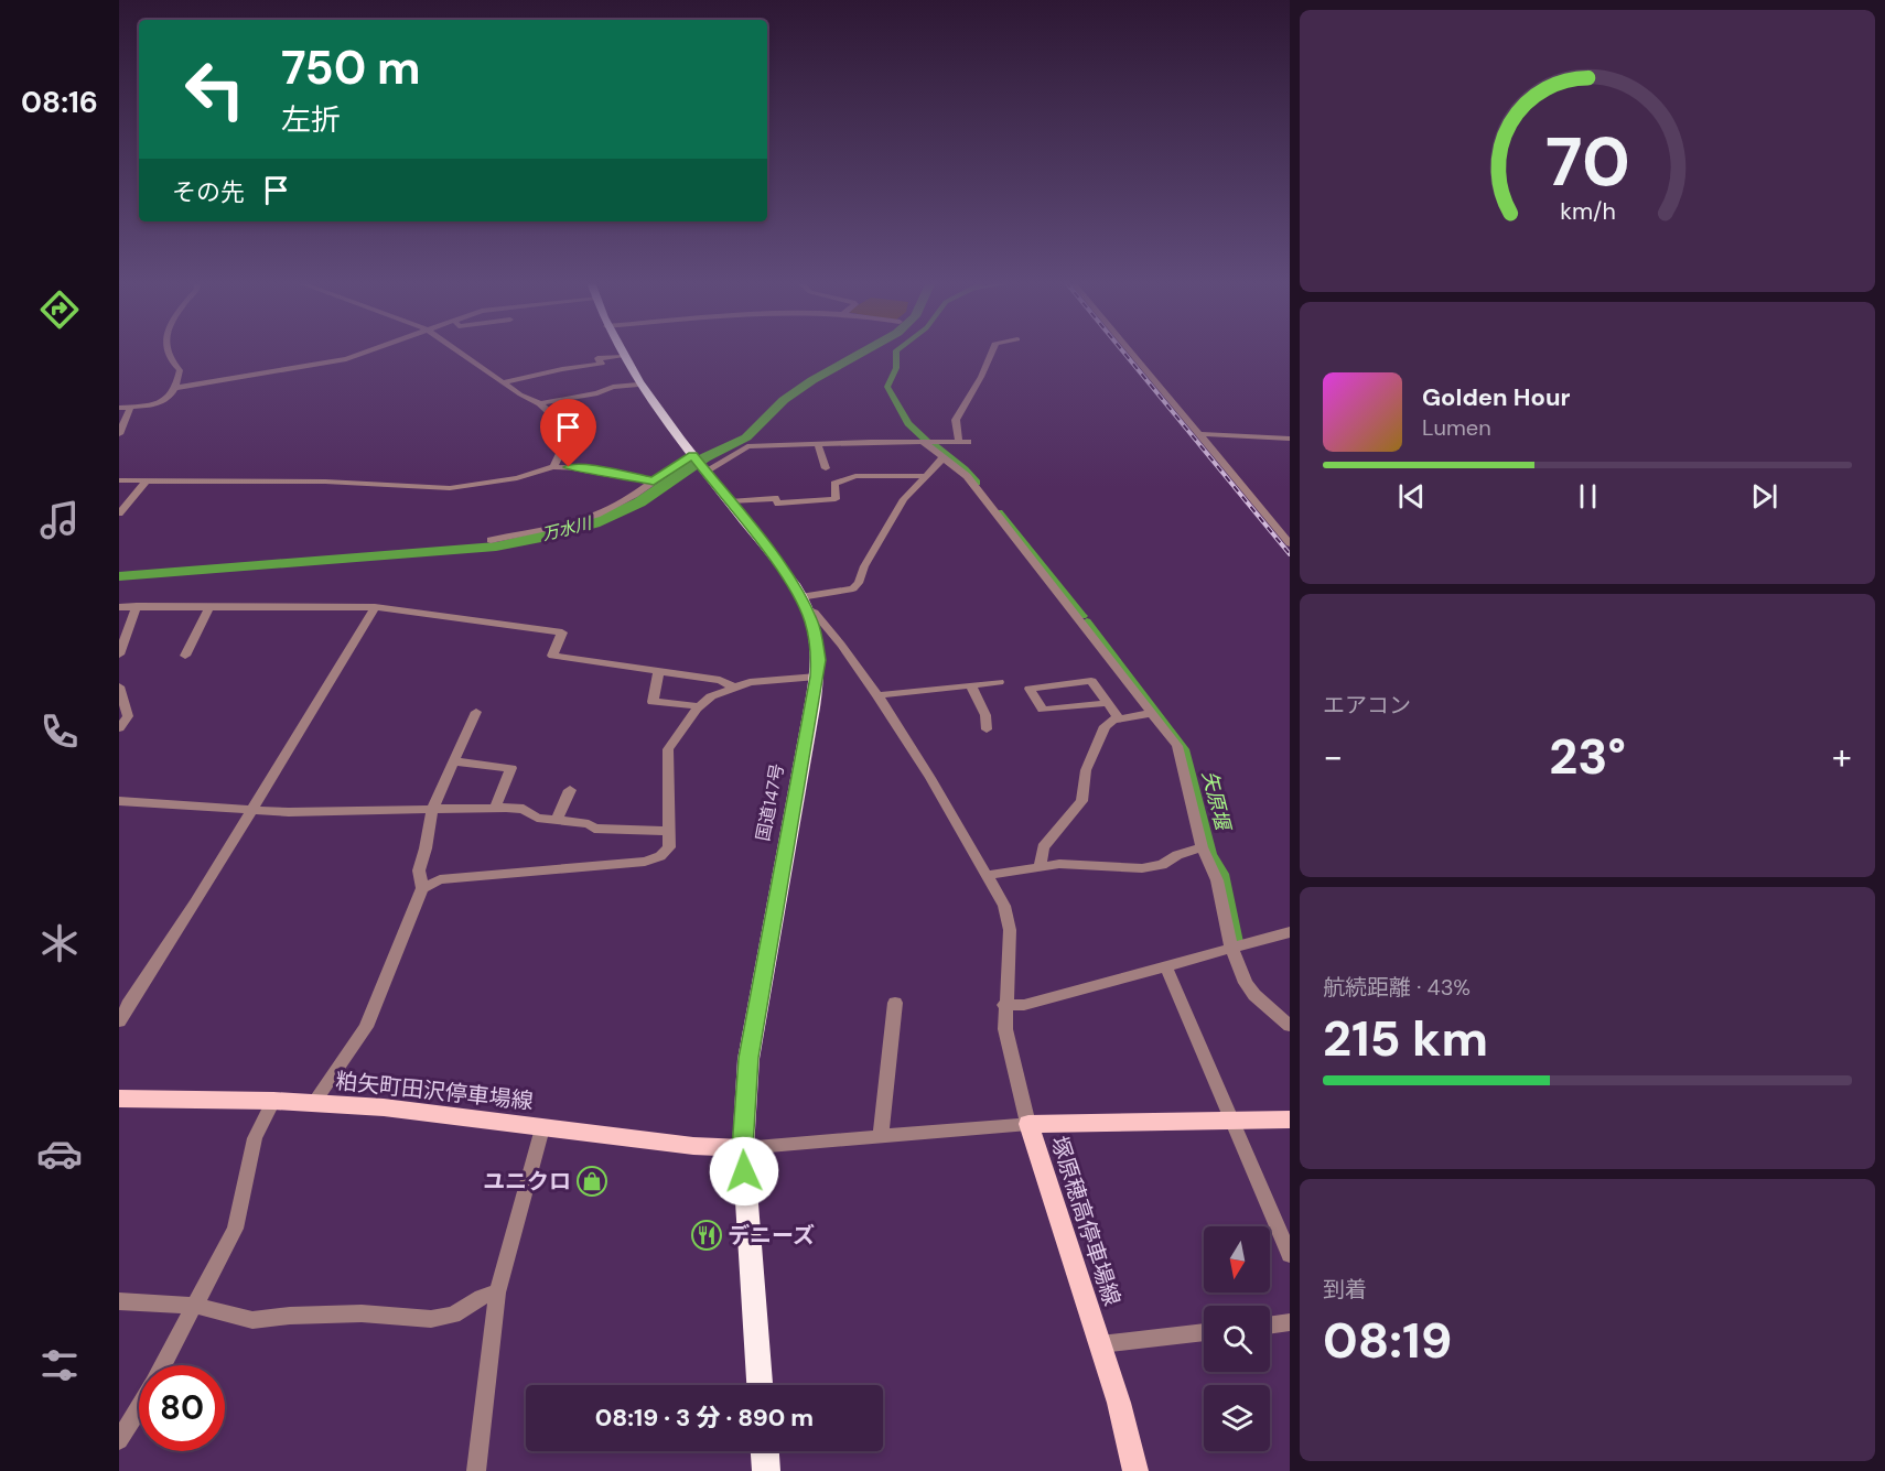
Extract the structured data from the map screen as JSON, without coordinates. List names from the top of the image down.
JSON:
{
  "streets": {
    "highway": ["国道147号"],
    "main road": ["粕矢町田沢停車場線", "塚原穂高停車場線"]
  },
  "crossings": [
    ["国道147号", "粕矢町田沢停車場線"]
  ],
  "water": ["万水川", "矢原堰"],
  "places": {
    "shop": ["ユニクロ"],
    "restaurant": ["デニーズ"]
  },
  "north": "bottom",
  "page": {
    "tabs": "08:16",
    "turn": ["750 m", "左折"],
    "then": "その先",
    "song": ["Golden Hour", "Lumen"],
    "tile": [
      "エアコン",
      ["航続距離 · 43%", "215 km"],
      ["到着", "08:19"]
    ],
    "heat": ["−", "23°", "+"],
    "limit": "80",
    "trip": "08:19 · 3 分 · 890 m",
    "gauge": ["70", "km/h"]
  }
}
